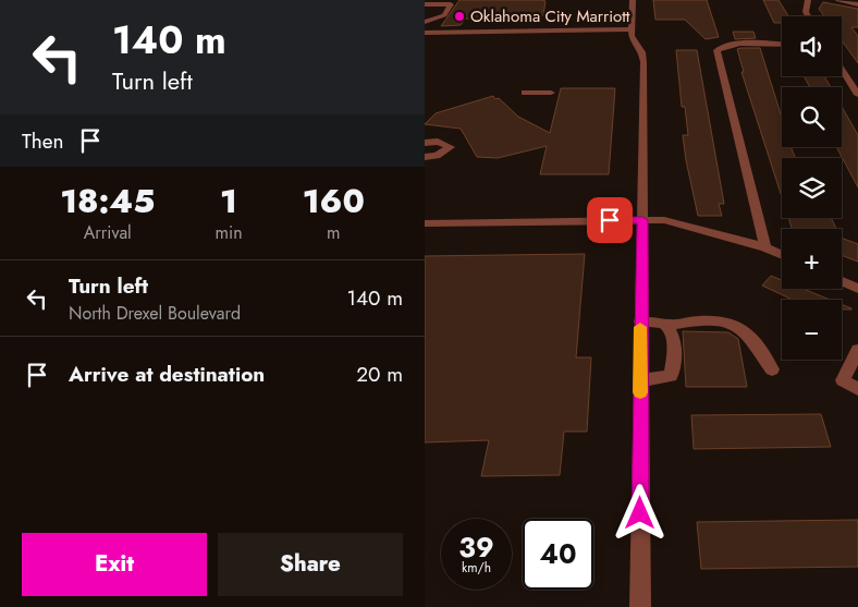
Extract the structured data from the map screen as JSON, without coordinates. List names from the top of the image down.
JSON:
{
  "places": ["Oklahoma City Marriott"],
  "page": {
    "turn": ["140 m", "Turn left"],
    "map_buttons": ["+", "−"],
    "then": "Then",
    "eta": [
      "18:45",
      "Arrival",
      "1",
      "min",
      "160",
      "m"
    ],
    "list": [
      {
        "name": "Turn left",
        "note": "North Drexel Boulevard",
        "value": "140 m"
      },
      {
        "name": "Arrive at destination",
        "value": "20 m"
      }
    ],
    "speed": "39 km/h",
    "limit": "40",
    "buttons": ["Exit", "Share"]
  }
}
